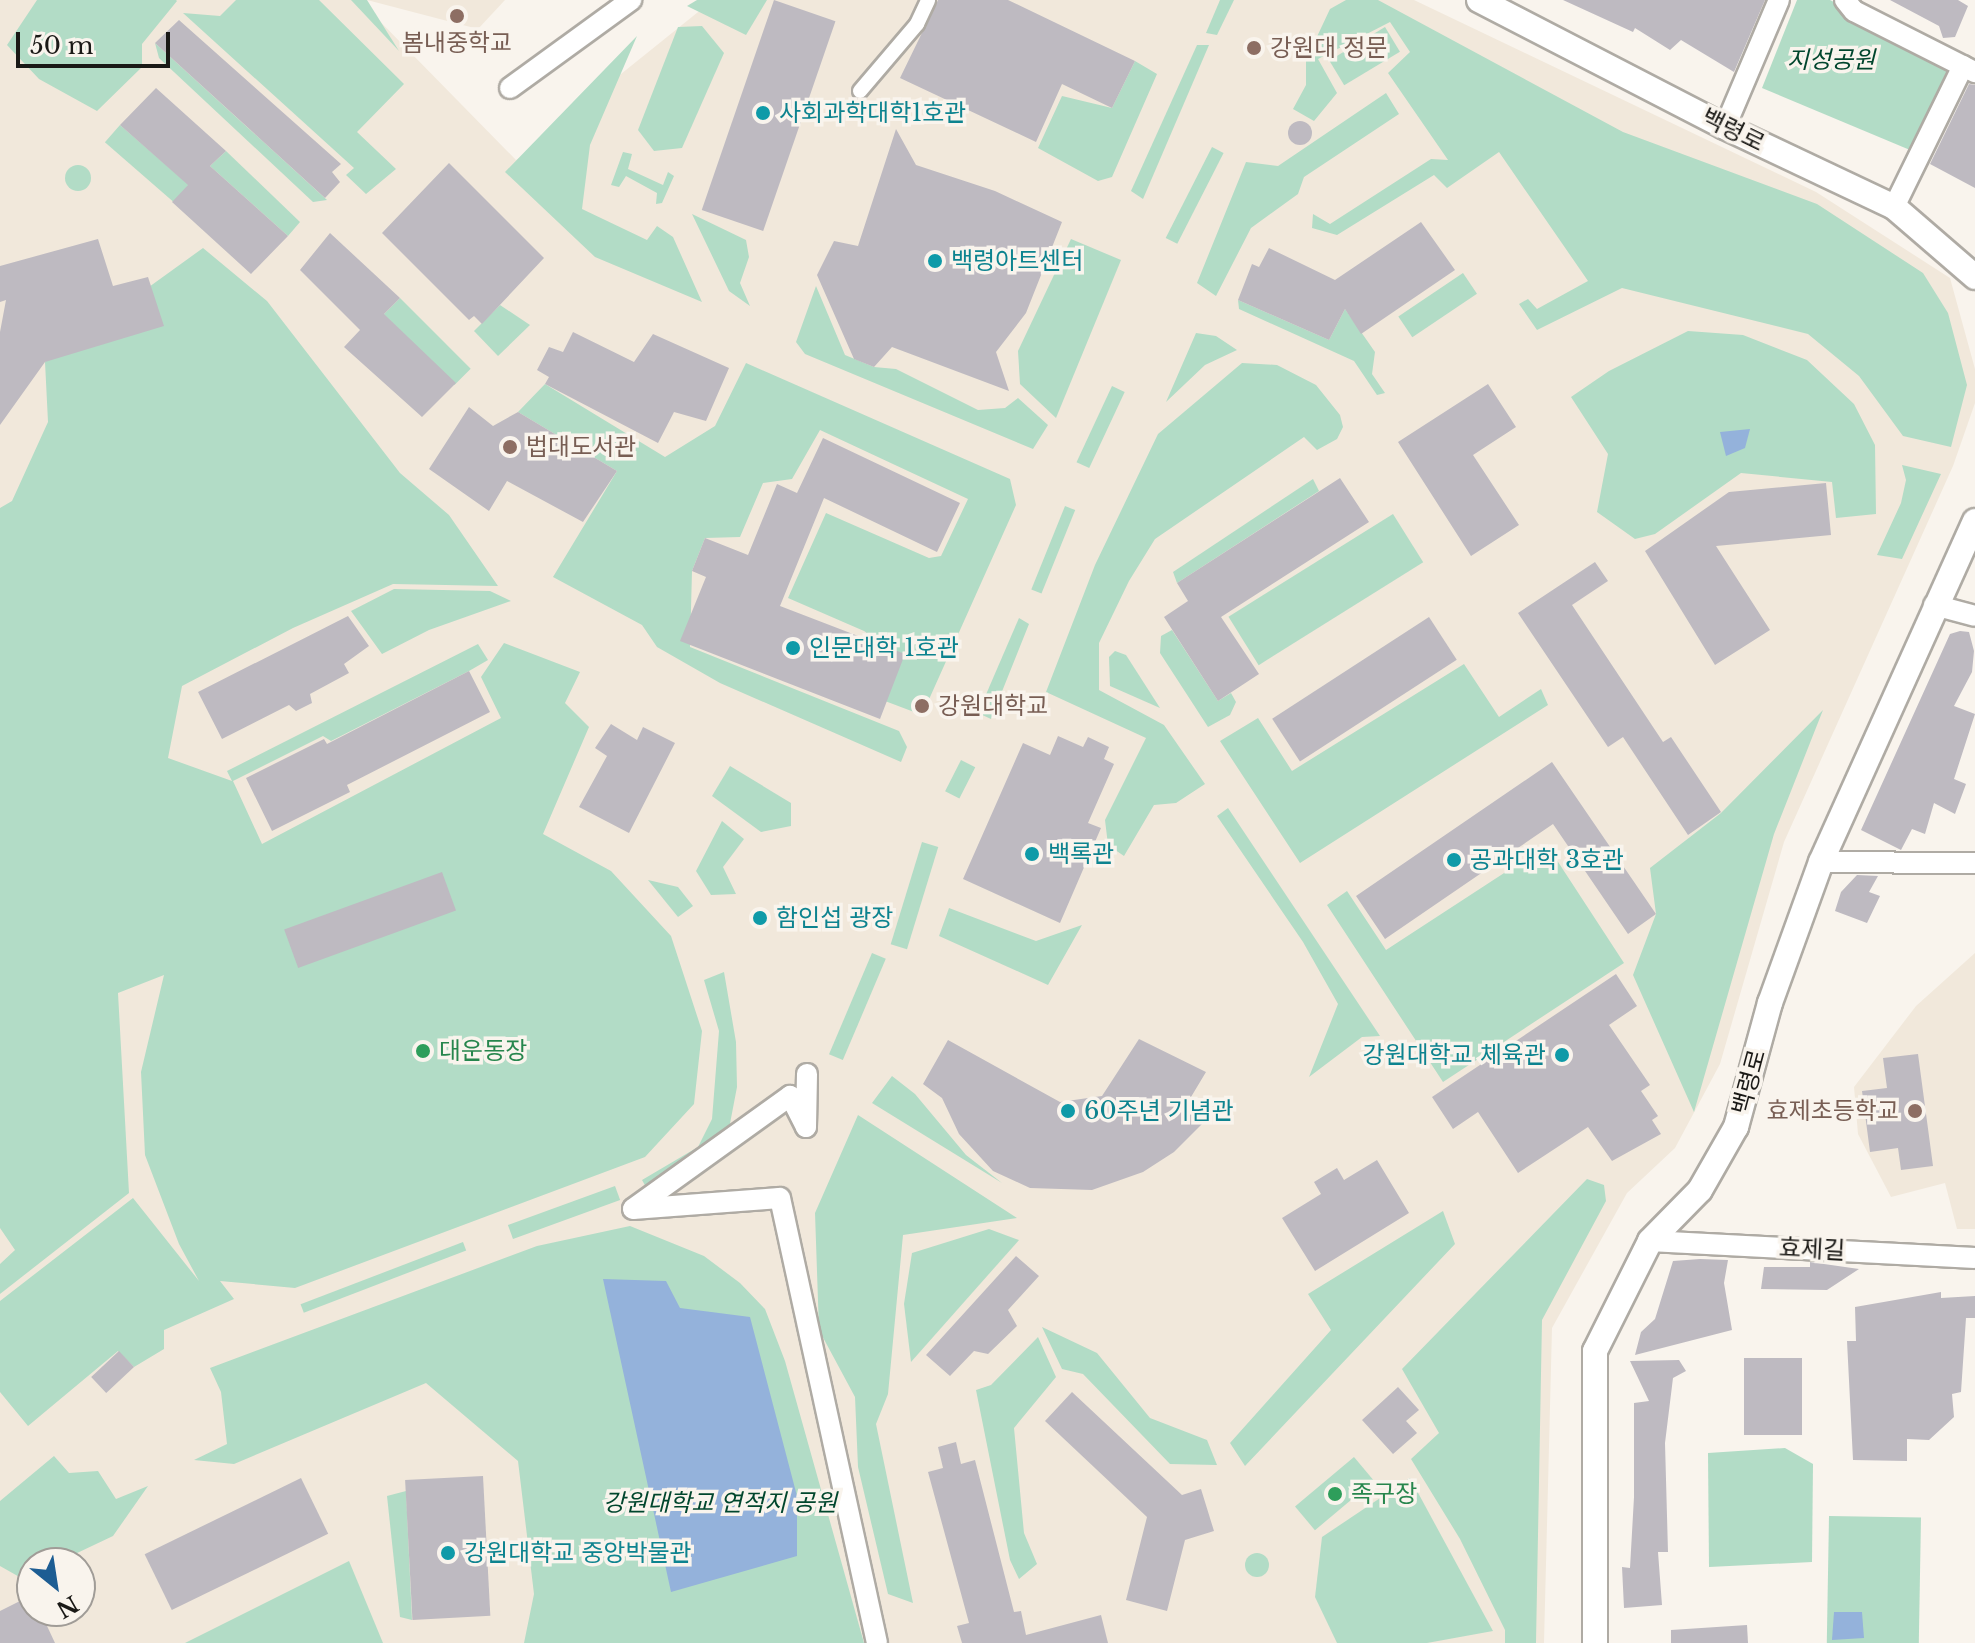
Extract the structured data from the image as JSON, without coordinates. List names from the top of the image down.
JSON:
{
  "streets": {
    "street": ["백령로", "효제길"]
  },
  "crossings": [
    ["백령로", "효제길"]
  ],
  "parks": ["지성공원", "강원대학교 연적지 공원"],
  "places": [
    "봄내중학교",
    "강원대 정문",
    "사회과학대학1호관",
    "백령아트센터",
    "법대도서관",
    "인문대학 1호관",
    "강원대학교",
    "백록관",
    "공과대학 3호관",
    "함인섭 광장",
    "대운동장",
    "강원대학교 체육관",
    "60주년 기념관",
    "효제초등학교",
    "족구장",
    "강원대학교 중앙박물관"
  ],
  "scale_bar": "50 m",
  "north": "bottom right"
}
